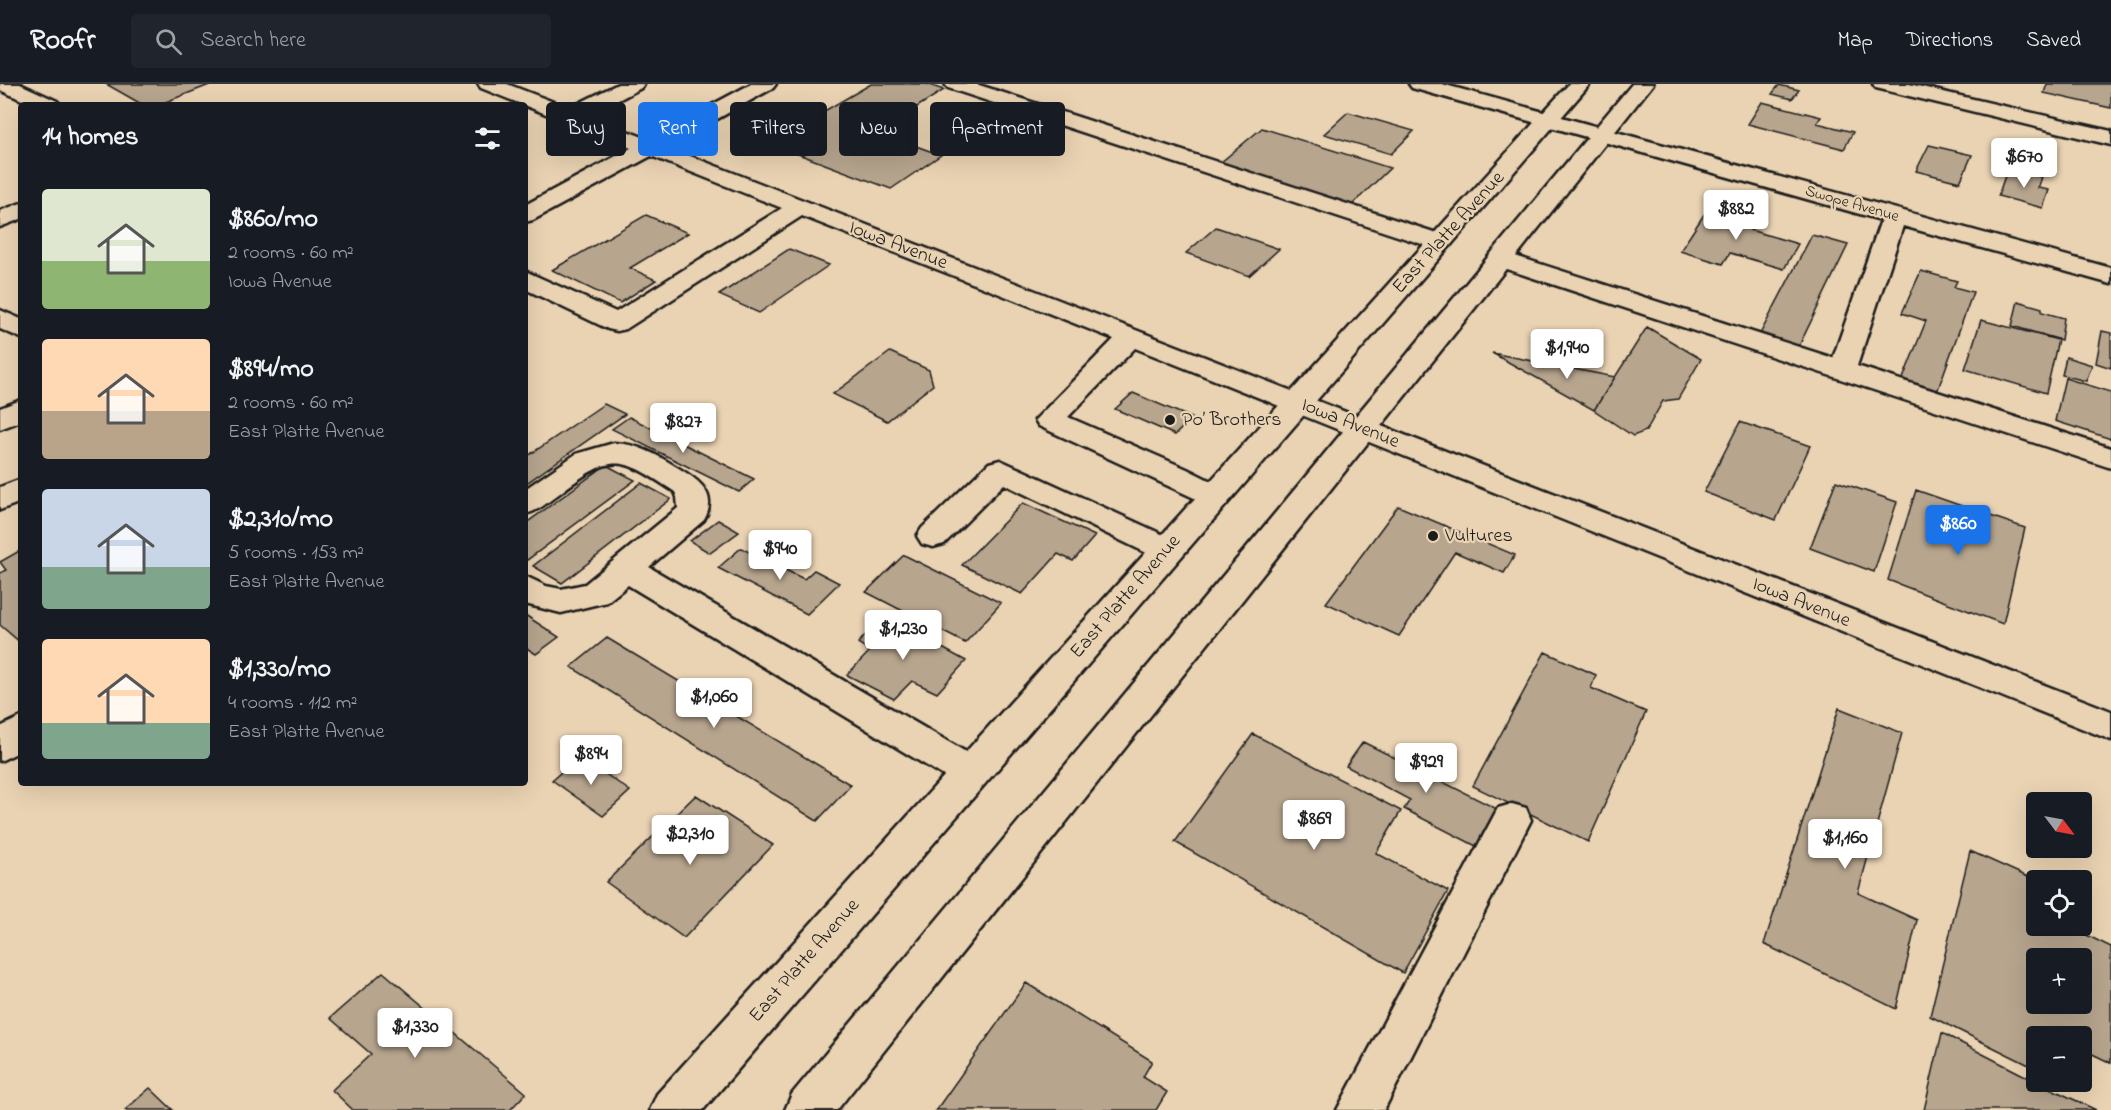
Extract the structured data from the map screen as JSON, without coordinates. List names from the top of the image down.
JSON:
{
  "streets": {
    "main road": ["Swope Avenue", "East Platte Avenue", "Iowa Avenue"]
  },
  "crossings": [
    ["Swope Avenue", "East Platte Avenue"],
    ["East Platte Avenue", "Iowa Avenue"]
  ],
  "places": ["Po’ Brothers", "Vultures"],
  "north": "bottom right",
  "page": {
    "header": "Roofr",
    "search": "Search here",
    "nav": ["Map", "Directions", "Saved"],
    "chip": [
      "Buy",
      "Rent",
      "Filters",
      "New",
      "Apartment"
    ],
    "heading": "14 homes",
    "price": [
      "$670",
      "$882",
      "$1,940",
      "$827",
      "$860",
      "$940",
      "$1,230",
      "$1,060",
      "$894",
      "$929",
      "$869",
      "$2,310",
      "$1,160",
      "$1,330"
    ],
    "list": [
      {
        "name": "$860/mo",
        "note": "2 rooms · 60 m² · Iowa Avenue"
      },
      {
        "name": "$894/mo",
        "note": "2 rooms · 60 m² · East Platte Avenue"
      },
      {
        "name": "$2,310/mo",
        "note": "5 rooms · 153 m² · East Platte Avenue"
      },
      {
        "name": "$1,330/mo",
        "note": "4 rooms · 112 m² · East Platte Avenue"
      }
    ],
    "map_buttons": ["+", "−"]
  }
}
